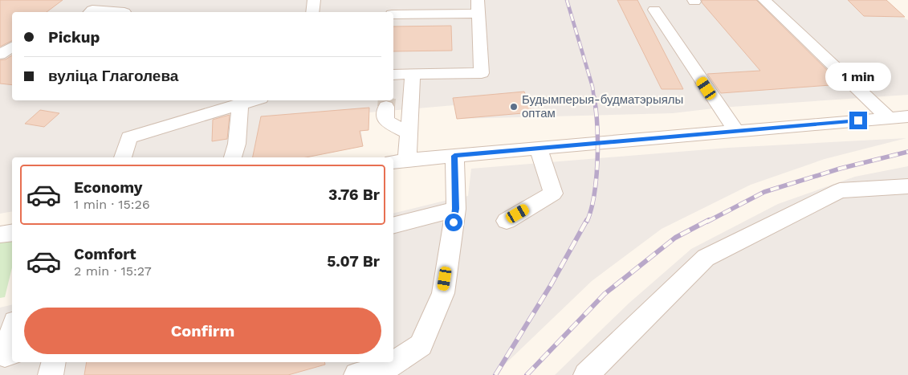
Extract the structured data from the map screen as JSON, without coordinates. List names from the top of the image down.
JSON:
{
  "places": ["Будымперыя-будматэрыялы оптам"],
  "page": {
    "banner": ["Pickup", "вуліца Глаголева"],
    "bubble": "1 min",
    "list": [
      {
        "name": "Economy",
        "note": "1 min · 15:26",
        "value": "3.76 Br"
      },
      {
        "name": "Comfort",
        "note": "2 min · 15:27",
        "value": "5.07 Br"
      }
    ],
    "buttons": "Confirm"
  }
}
